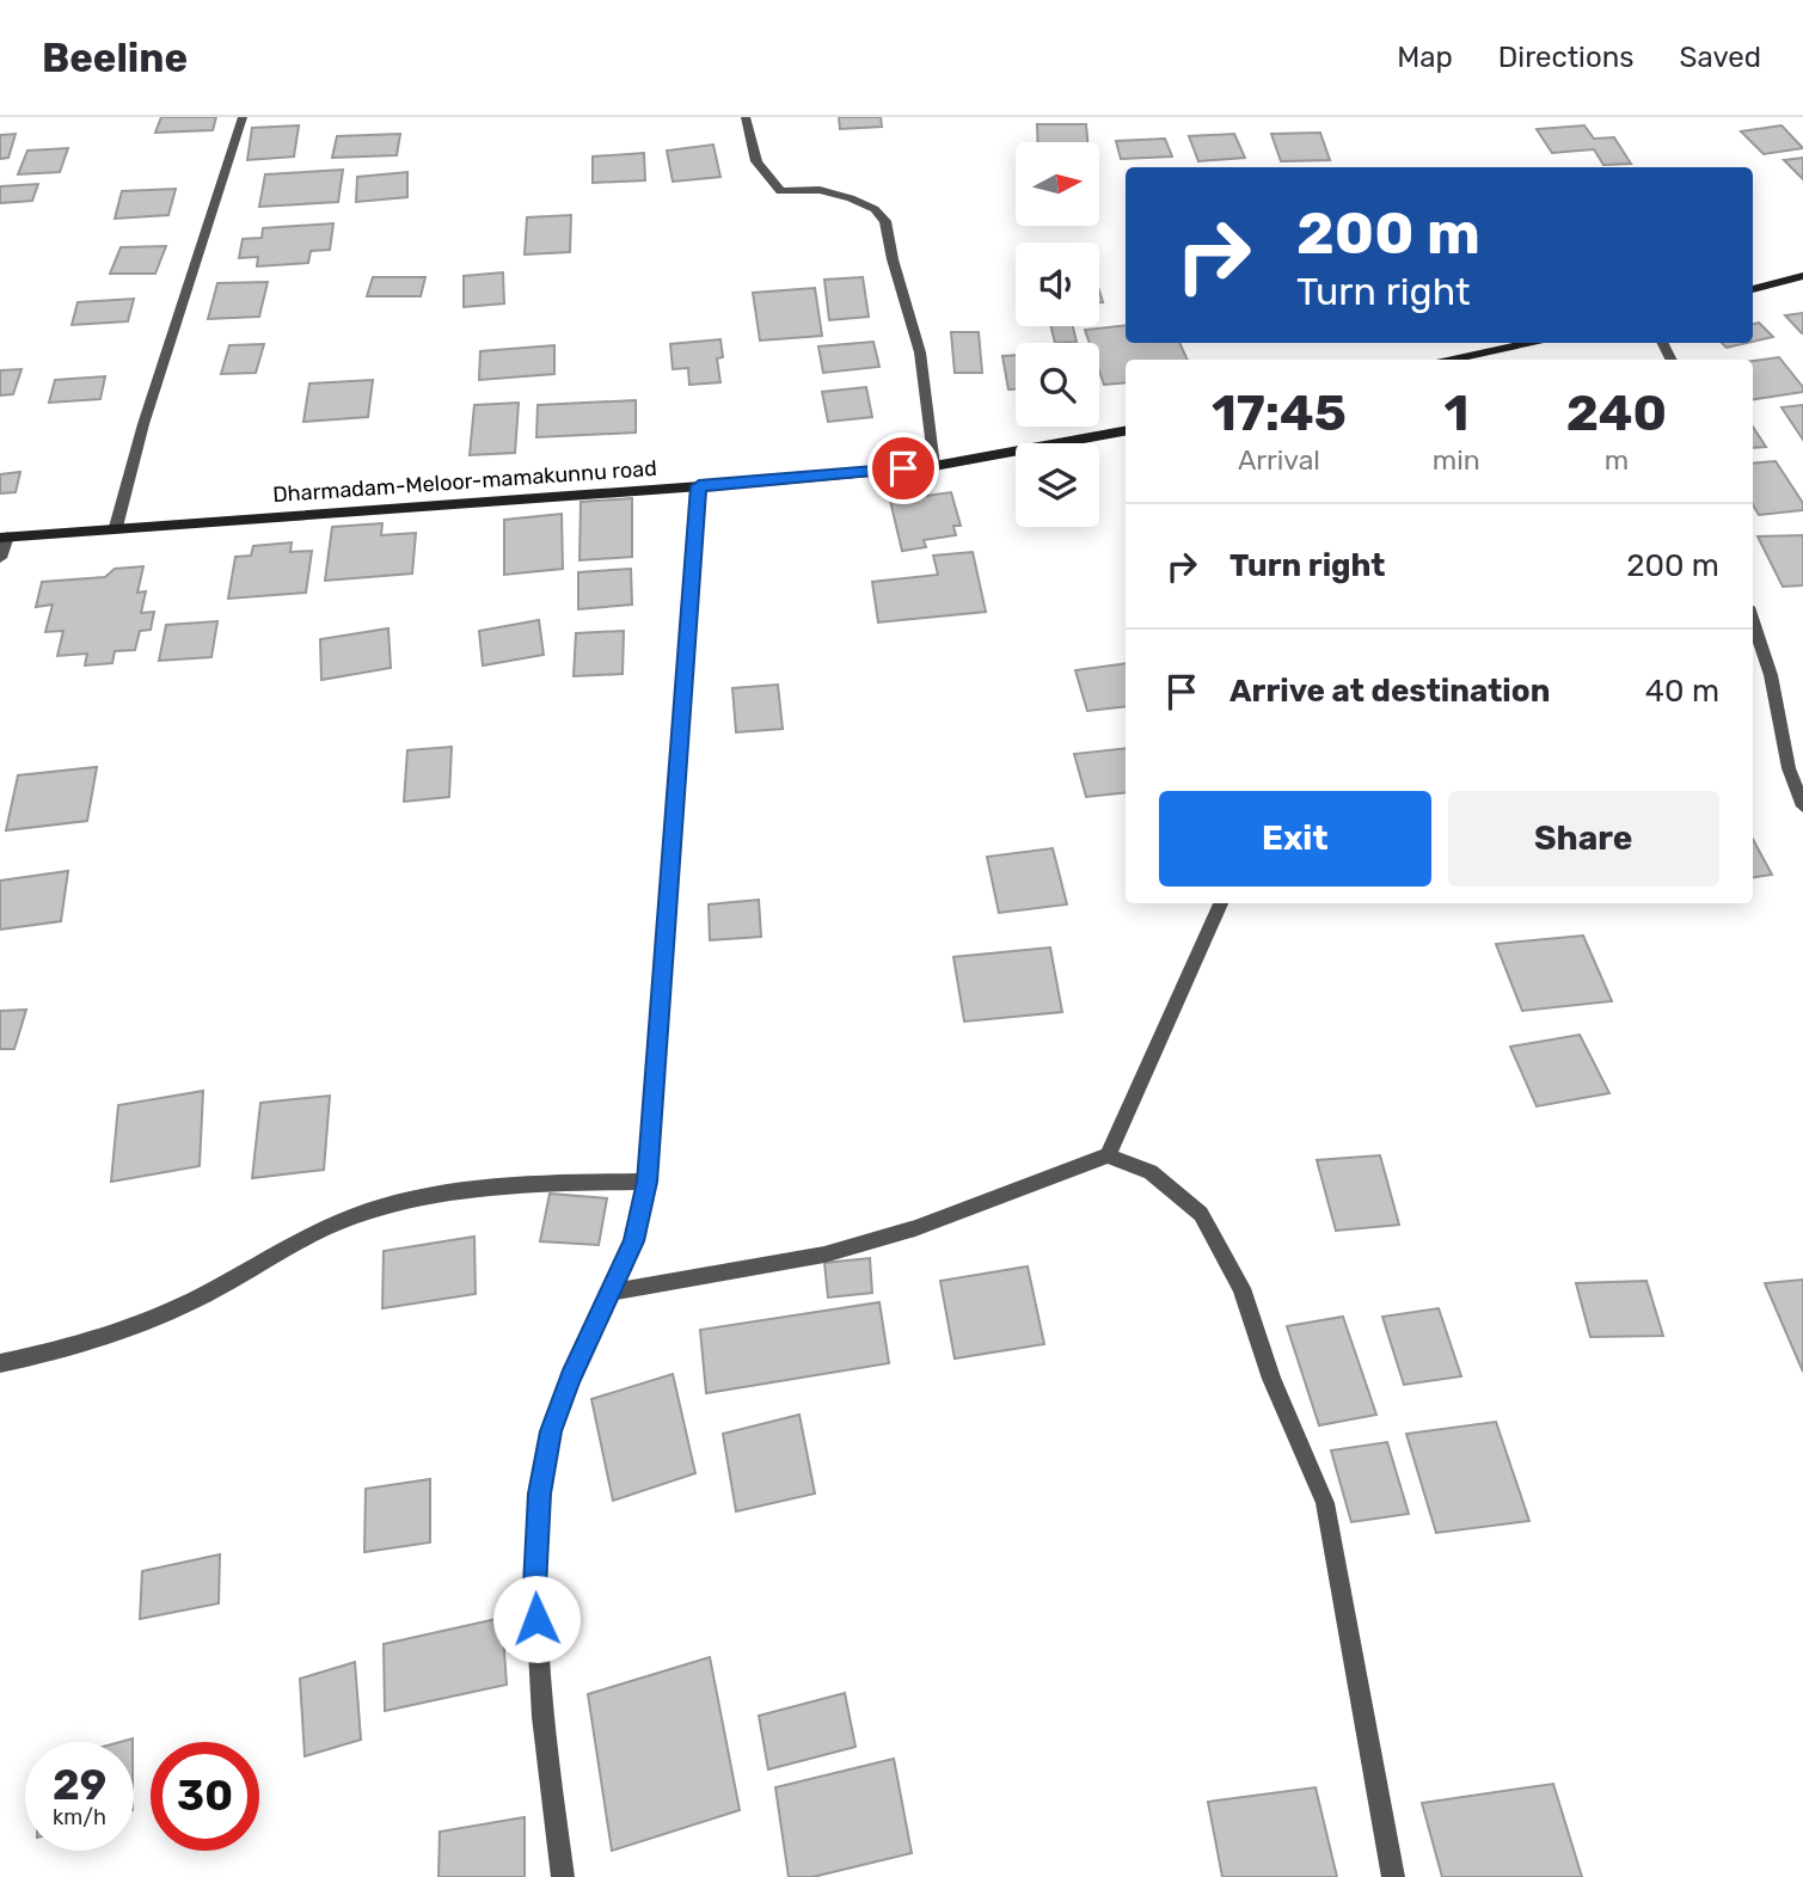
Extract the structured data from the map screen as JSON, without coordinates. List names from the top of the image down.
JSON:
{
  "streets": {
    "main road": ["Dharmadam-Meloor-mamakunnu road"]
  },
  "north": "right",
  "page": {
    "header": "Beeline",
    "nav": ["Map", "Directions", "Saved"],
    "turn": ["200 m", "Turn right"],
    "eta": [
      "17:45",
      "Arrival",
      "1",
      "min",
      "240",
      "m"
    ],
    "list": [
      {
        "name": "Turn right",
        "value": "200 m"
      },
      {
        "name": "Arrive at destination",
        "value": "40 m"
      }
    ],
    "buttons": ["Exit", "Share"],
    "speed": "29 km/h",
    "limit": "30"
  }
}
